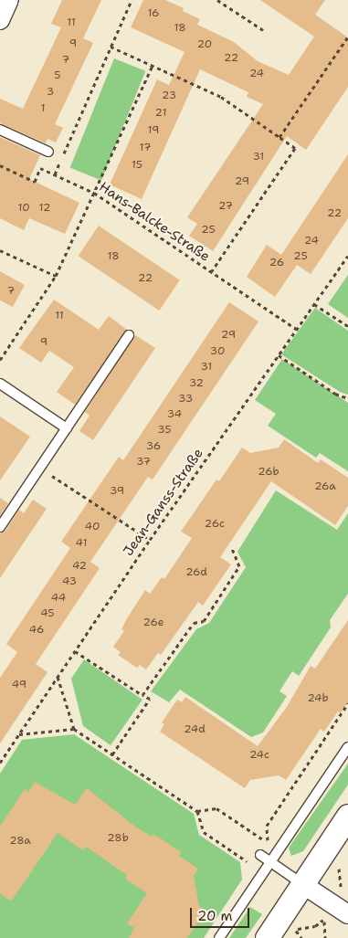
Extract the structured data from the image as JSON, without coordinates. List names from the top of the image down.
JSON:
{
  "streets": {
    "path": ["Hans-Balcke-Straße", "Jean-Ganss-Straße"]
  },
  "crossings": [
    ["Hans-Balcke-Straße", "Jean-Ganss-Straße"]
  ],
  "house_numbers": [
    "16",
    "11",
    "18",
    "9",
    "20",
    "22",
    "7",
    "24",
    "5",
    "3",
    "23",
    "1",
    "21",
    "19",
    "17",
    "31",
    "15",
    "29",
    "27",
    "10",
    "12",
    "22",
    "25",
    "24",
    "18",
    "25",
    "26",
    "22",
    "7",
    "11",
    "29",
    "9",
    "30",
    "31",
    "32",
    "33",
    "34",
    "35",
    "36",
    "37",
    "26b",
    "26a",
    "39",
    "26c",
    "40",
    "41",
    "42",
    "26d",
    "43",
    "44",
    "45",
    "26e",
    "46",
    "49",
    "24b",
    "24d",
    "24c",
    "28b",
    "28a"
  ],
  "scale_bar": "20 m"
}
